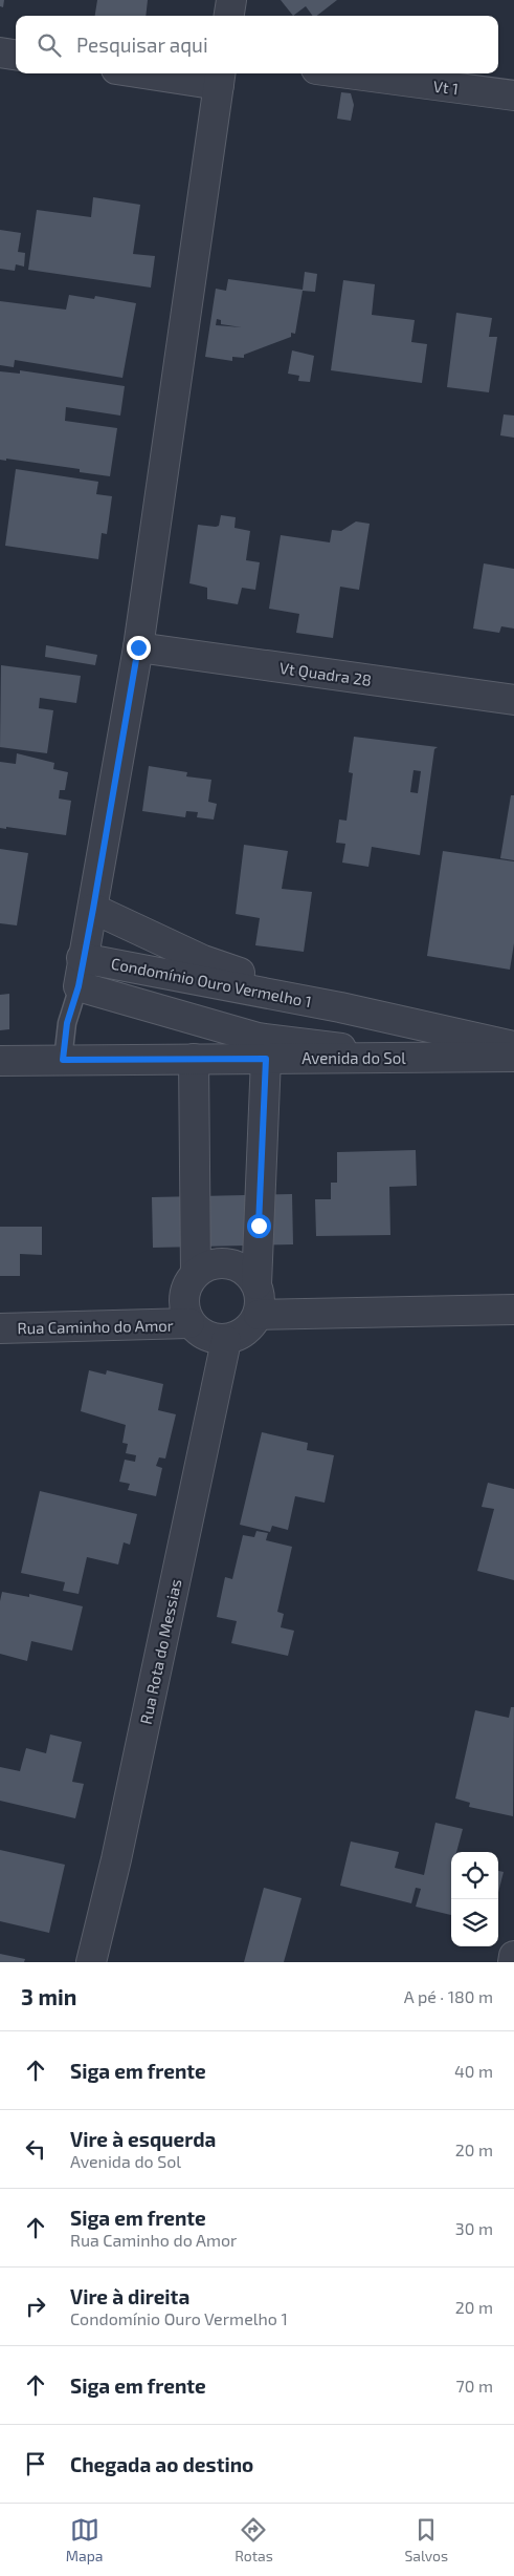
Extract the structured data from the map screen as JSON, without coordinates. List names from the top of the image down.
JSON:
{
  "streets": {
    "street": [
      "Vt 1",
      "Vt Quadra 28",
      "Condomínio Ouro Vermelho 1",
      "Avenida do Sol",
      "Rua Caminho do Amor",
      "Rua Rota do Messias"
    ]
  },
  "crossings": [
    ["Condomínio Ouro Vermelho 1", "Avenida do Sol"],
    ["Rua Caminho do Amor", "Rua Rota do Messias"]
  ],
  "page": {
    "search": "Pesquisar aqui",
    "heading": ["3 min", "A pé · 180 m"],
    "list": [
      ["Siga em frente", "40 m"],
      ["Vire à esquerda", "Avenida do Sol", "20 m"],
      ["Siga em frente", "Rua Caminho do Amor", "30 m"],
      ["Vire à direita", "Condomínio Ouro Vermelho 1", "20 m"],
      ["Siga em frente", "70 m"],
      "Chegada ao destino"
    ],
    "nav": ["Mapa", "Rotas", "Salvos"]
  }
}
